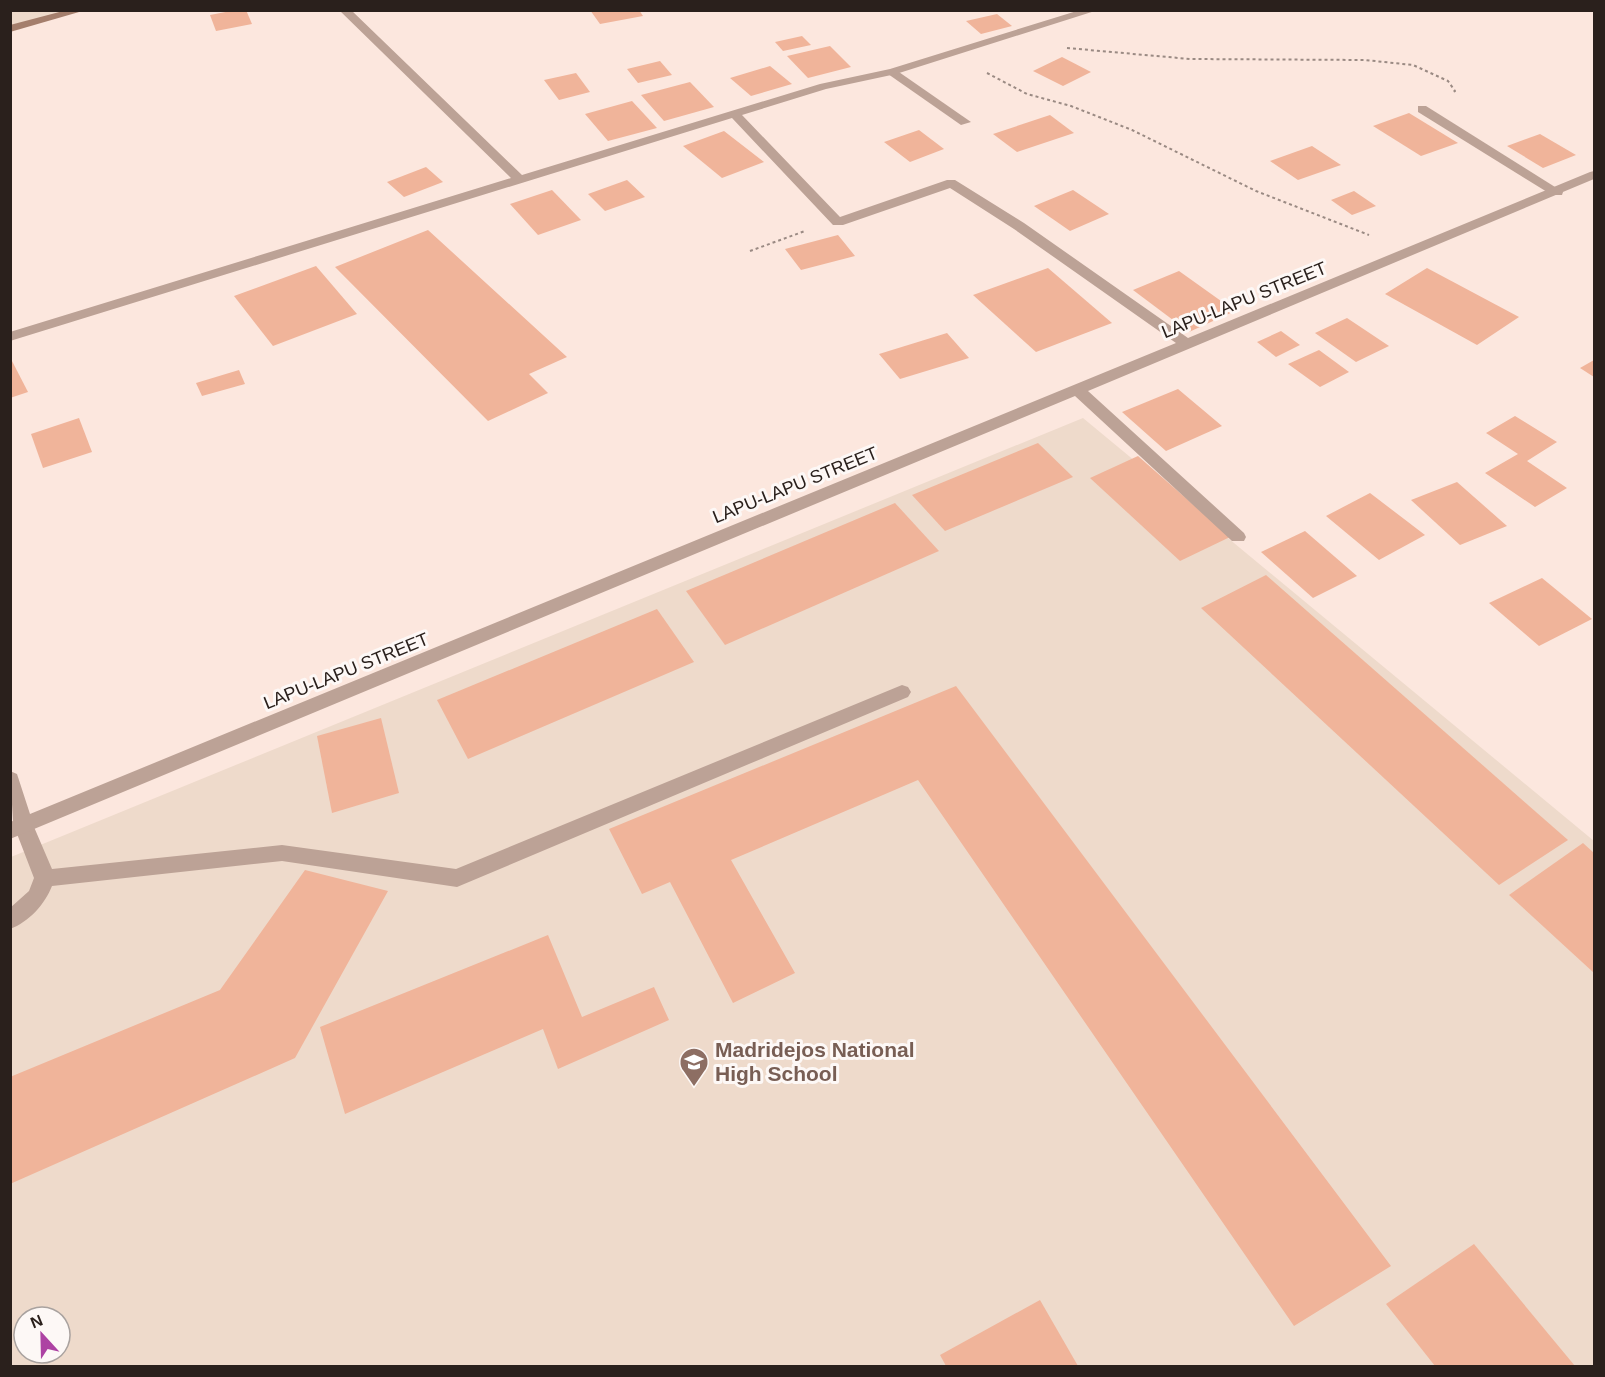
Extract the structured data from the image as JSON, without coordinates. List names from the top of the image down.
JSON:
{
  "streets": {
    "street": ["LAPU-LAPU STREET"]
  },
  "places": {
    "school or university": ["Madridejos National High School"]
  },
  "north": "top"
}
